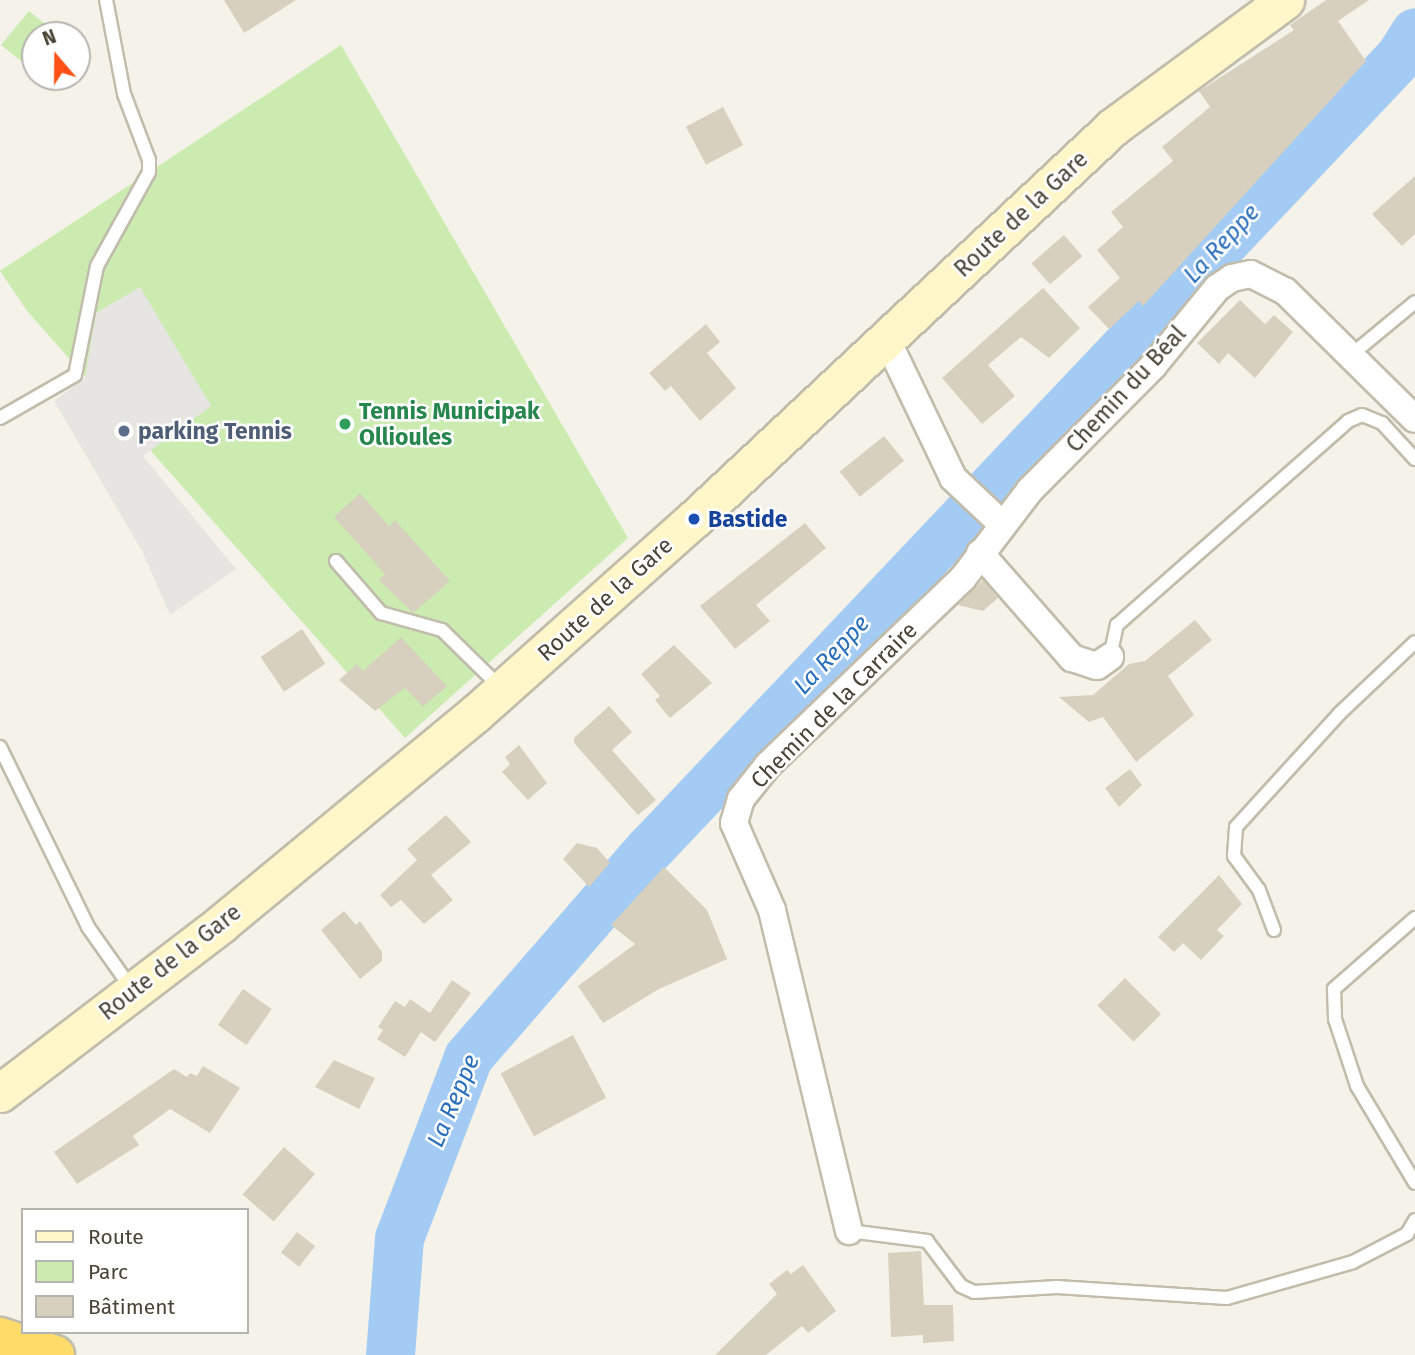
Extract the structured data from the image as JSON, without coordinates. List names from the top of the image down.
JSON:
{
  "streets": {
    "street": ["Route de la Gare", "Chemin du Béal", "Chemin de la Carraire"]
  },
  "crossings": [
    ["Chemin du Béal", "Chemin de la Carraire"]
  ],
  "water": ["La Reppe"],
  "places": ["Tennis Municipak Ollioules", "parking Tennis", "Bastide"],
  "legend": ["Route", "Parc", "Bâtiment"],
  "north": "top"
}
